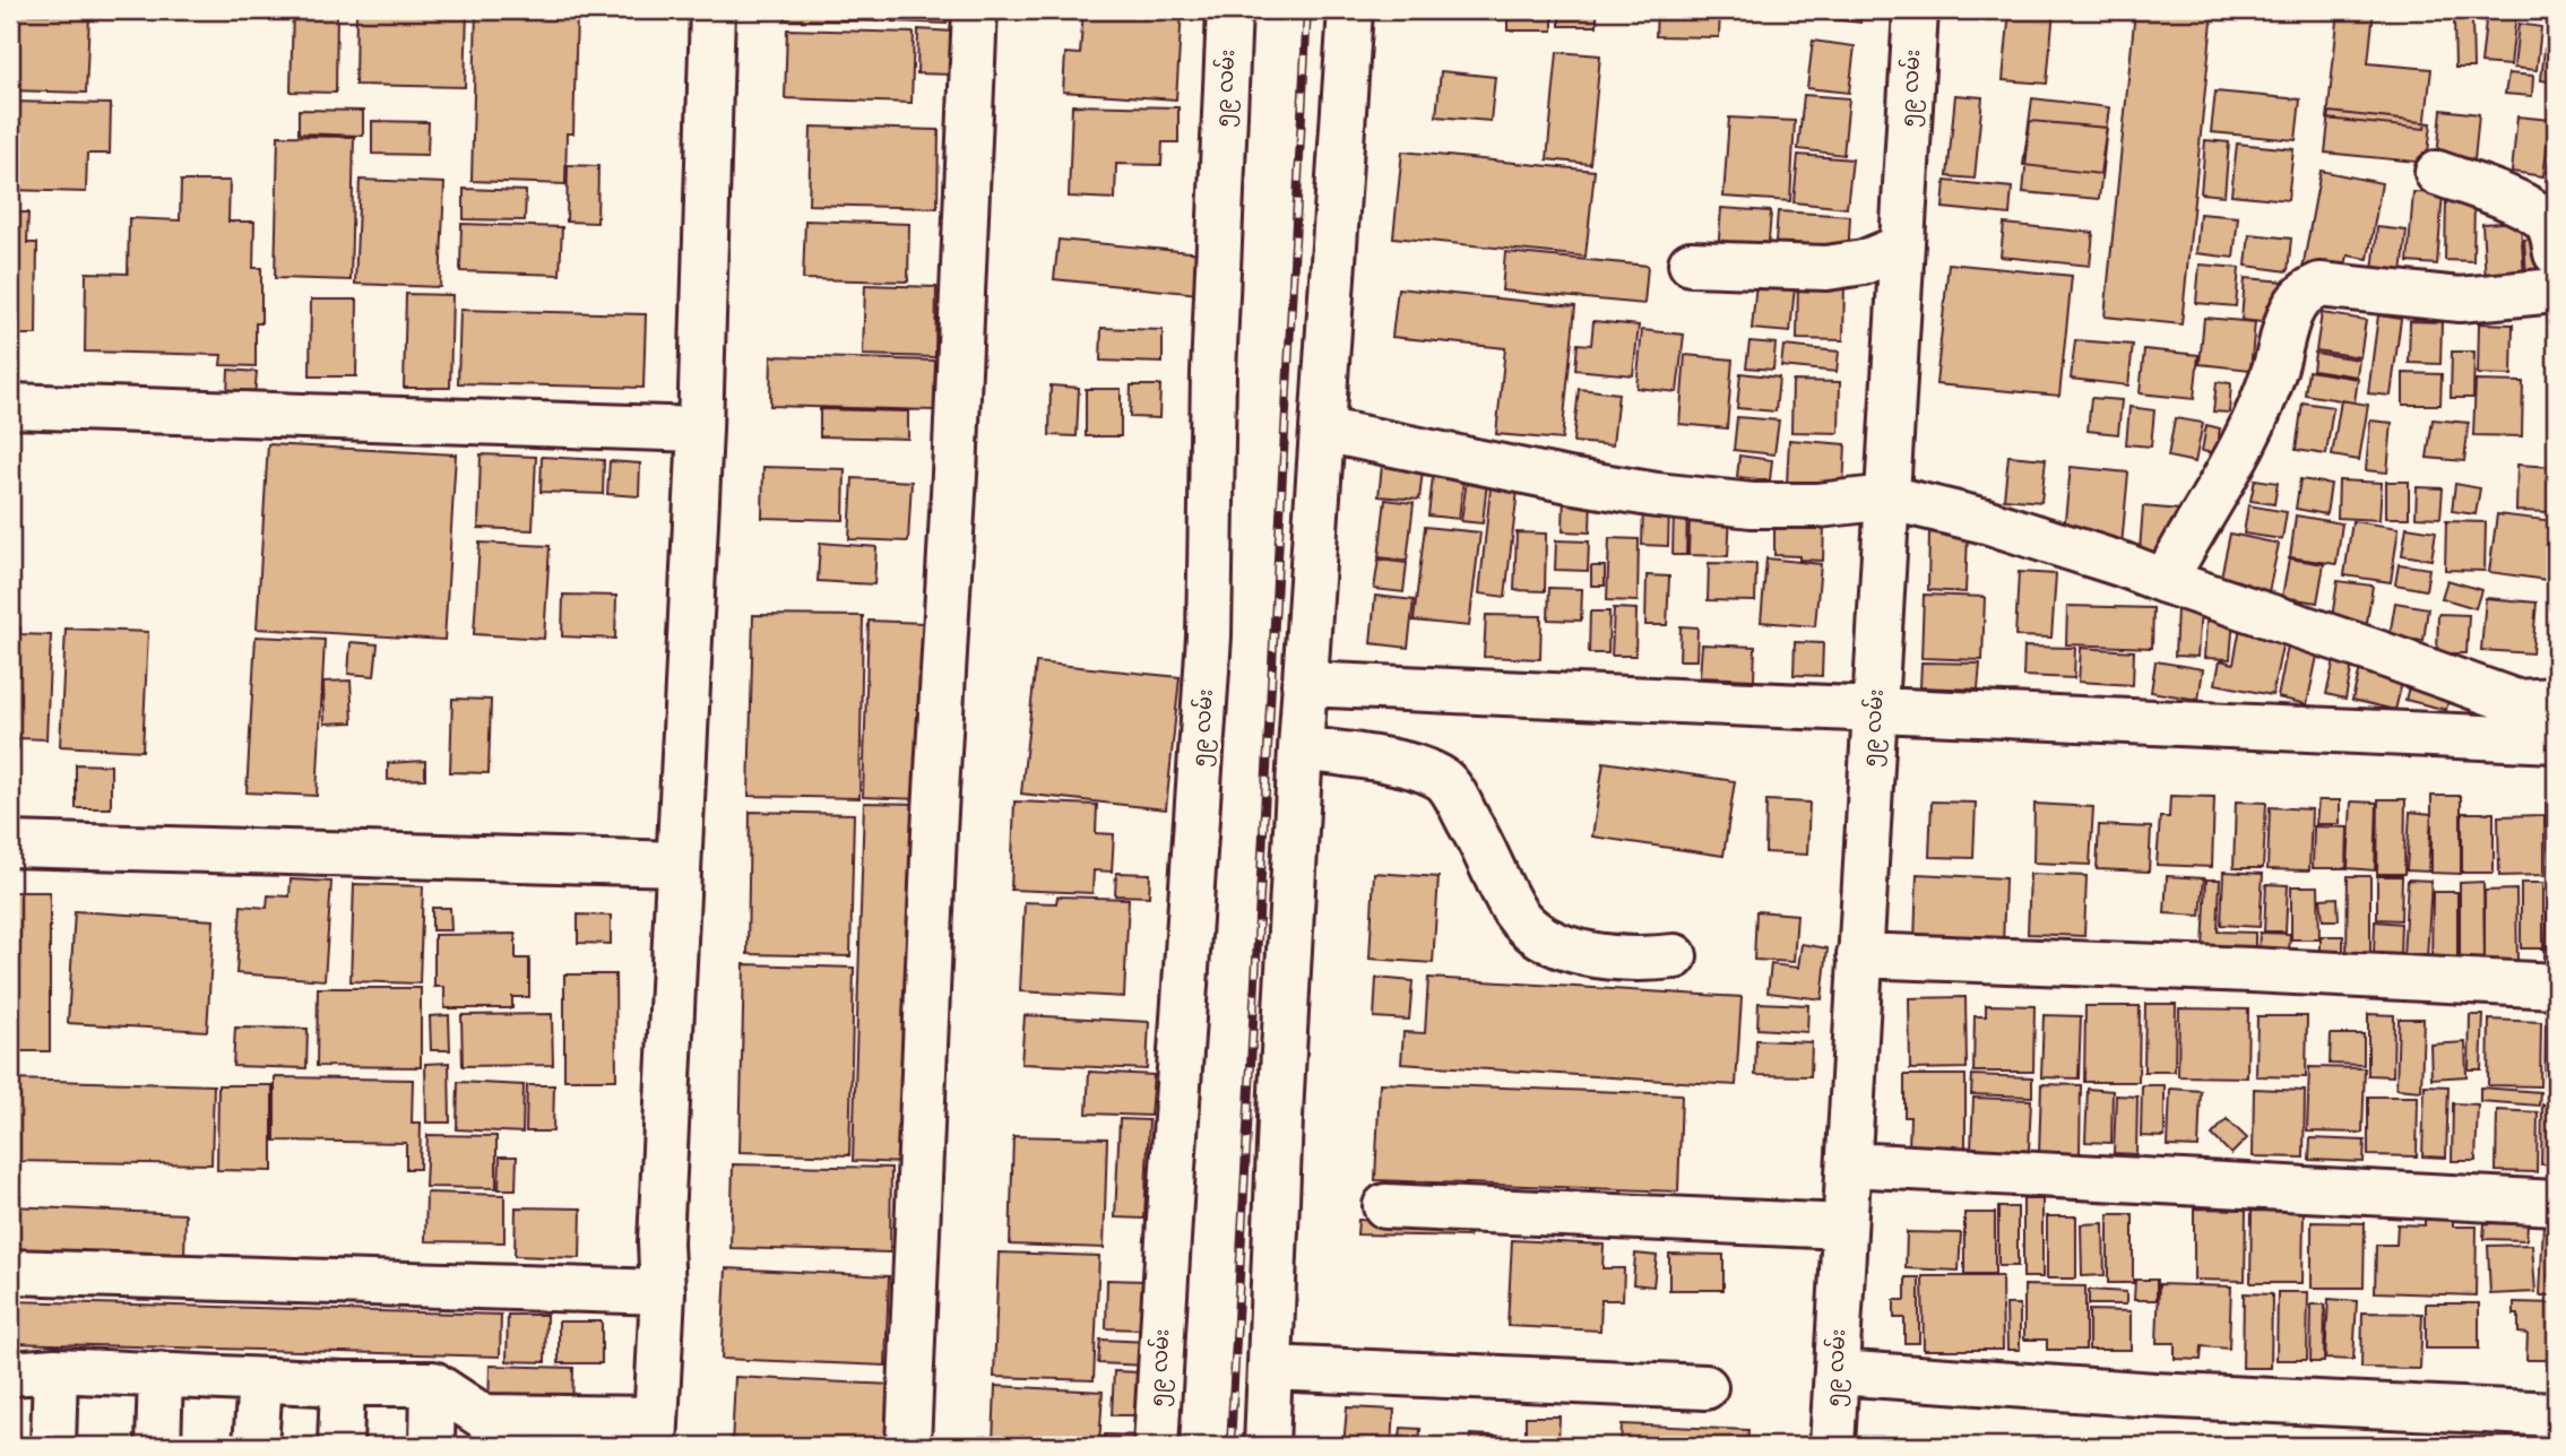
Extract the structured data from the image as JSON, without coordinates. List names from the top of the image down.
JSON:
{
  "streets": {
    "street": ["၅၉ လမ်း"]
  }
}
